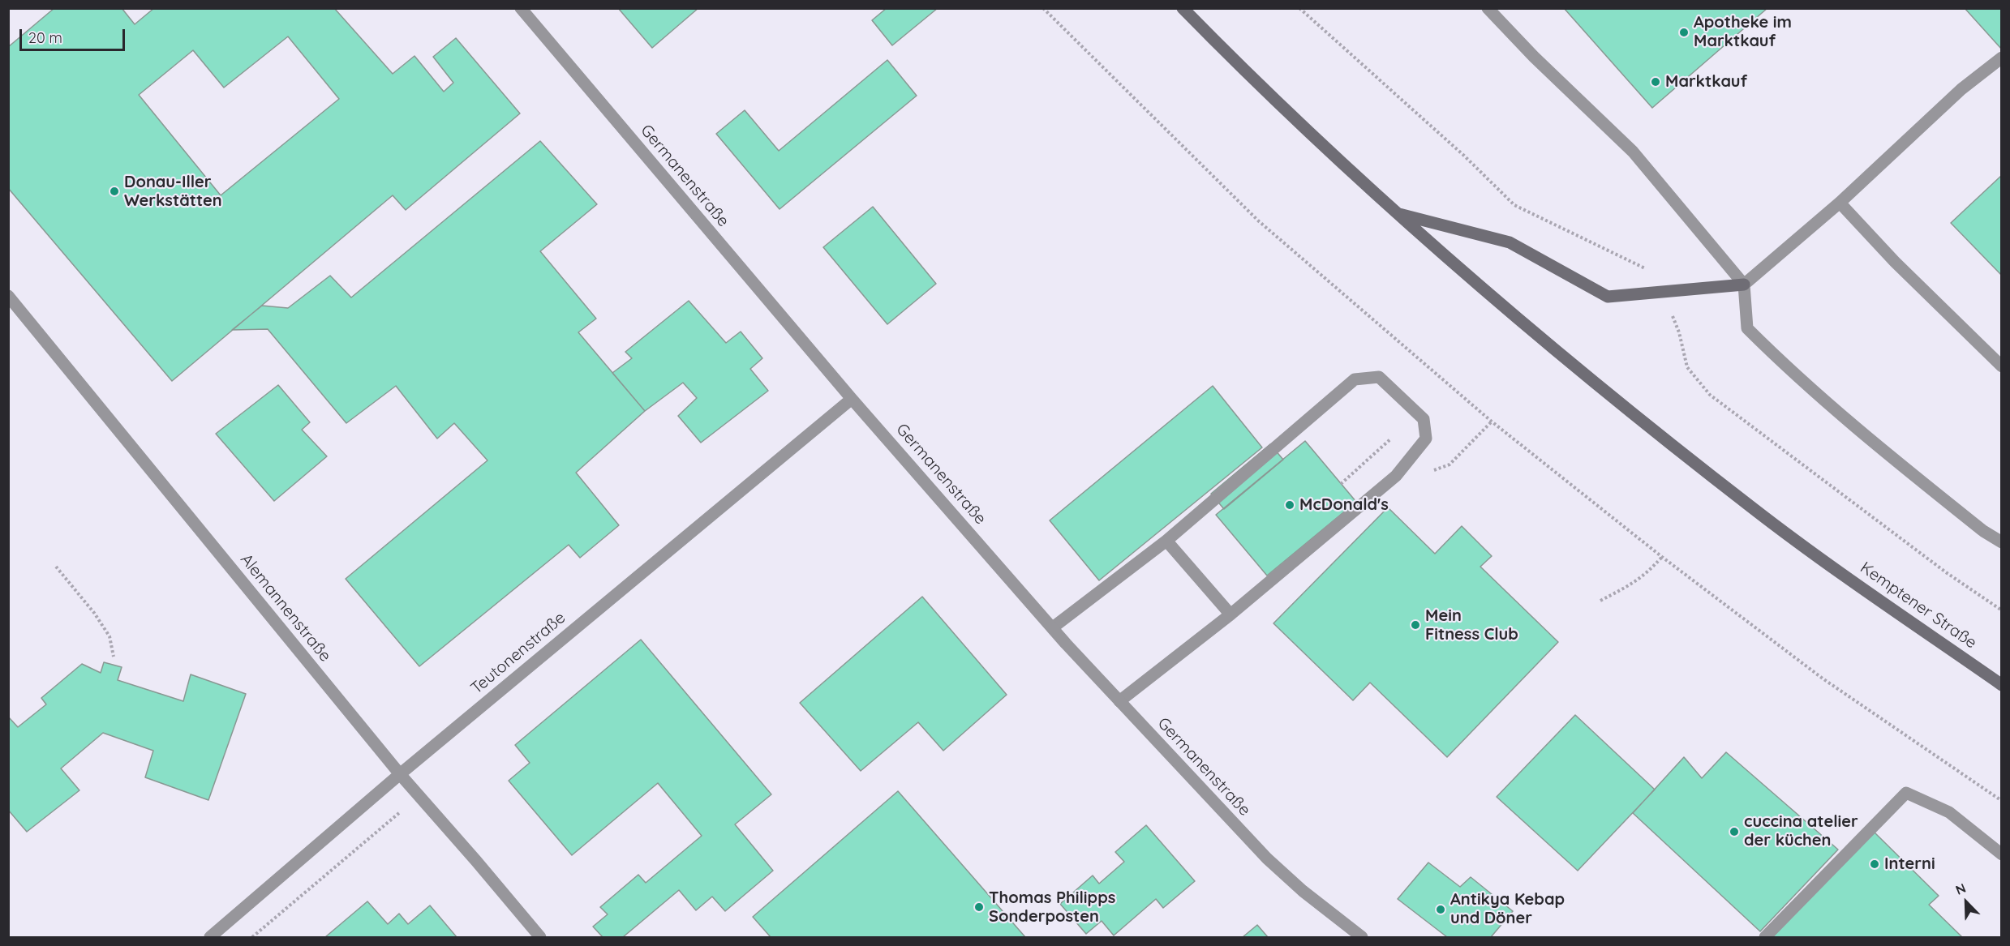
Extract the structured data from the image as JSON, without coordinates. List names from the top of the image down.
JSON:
{
  "streets": {
    "main road": ["Kemptener Straße"],
    "street": ["Germanenstraße", "Alemannenstraße", "Teutonenstraße"]
  },
  "crossings": [
    ["Germanenstraße", "Teutonenstraße"],
    ["Alemannenstraße", "Teutonenstraße"]
  ],
  "places": [
    "Apotheke im Marktkauf",
    "Marktkauf",
    "Donau-Iller Werkstätten",
    "McDonald's",
    "Mein Fitness Club",
    "cuccina atelier der küchen",
    "Interni",
    "Thomas Philipps Sonderposten",
    "Antikya Kebap und Döner"
  ],
  "scale_bar": "20 m",
  "north": "top left"
}
